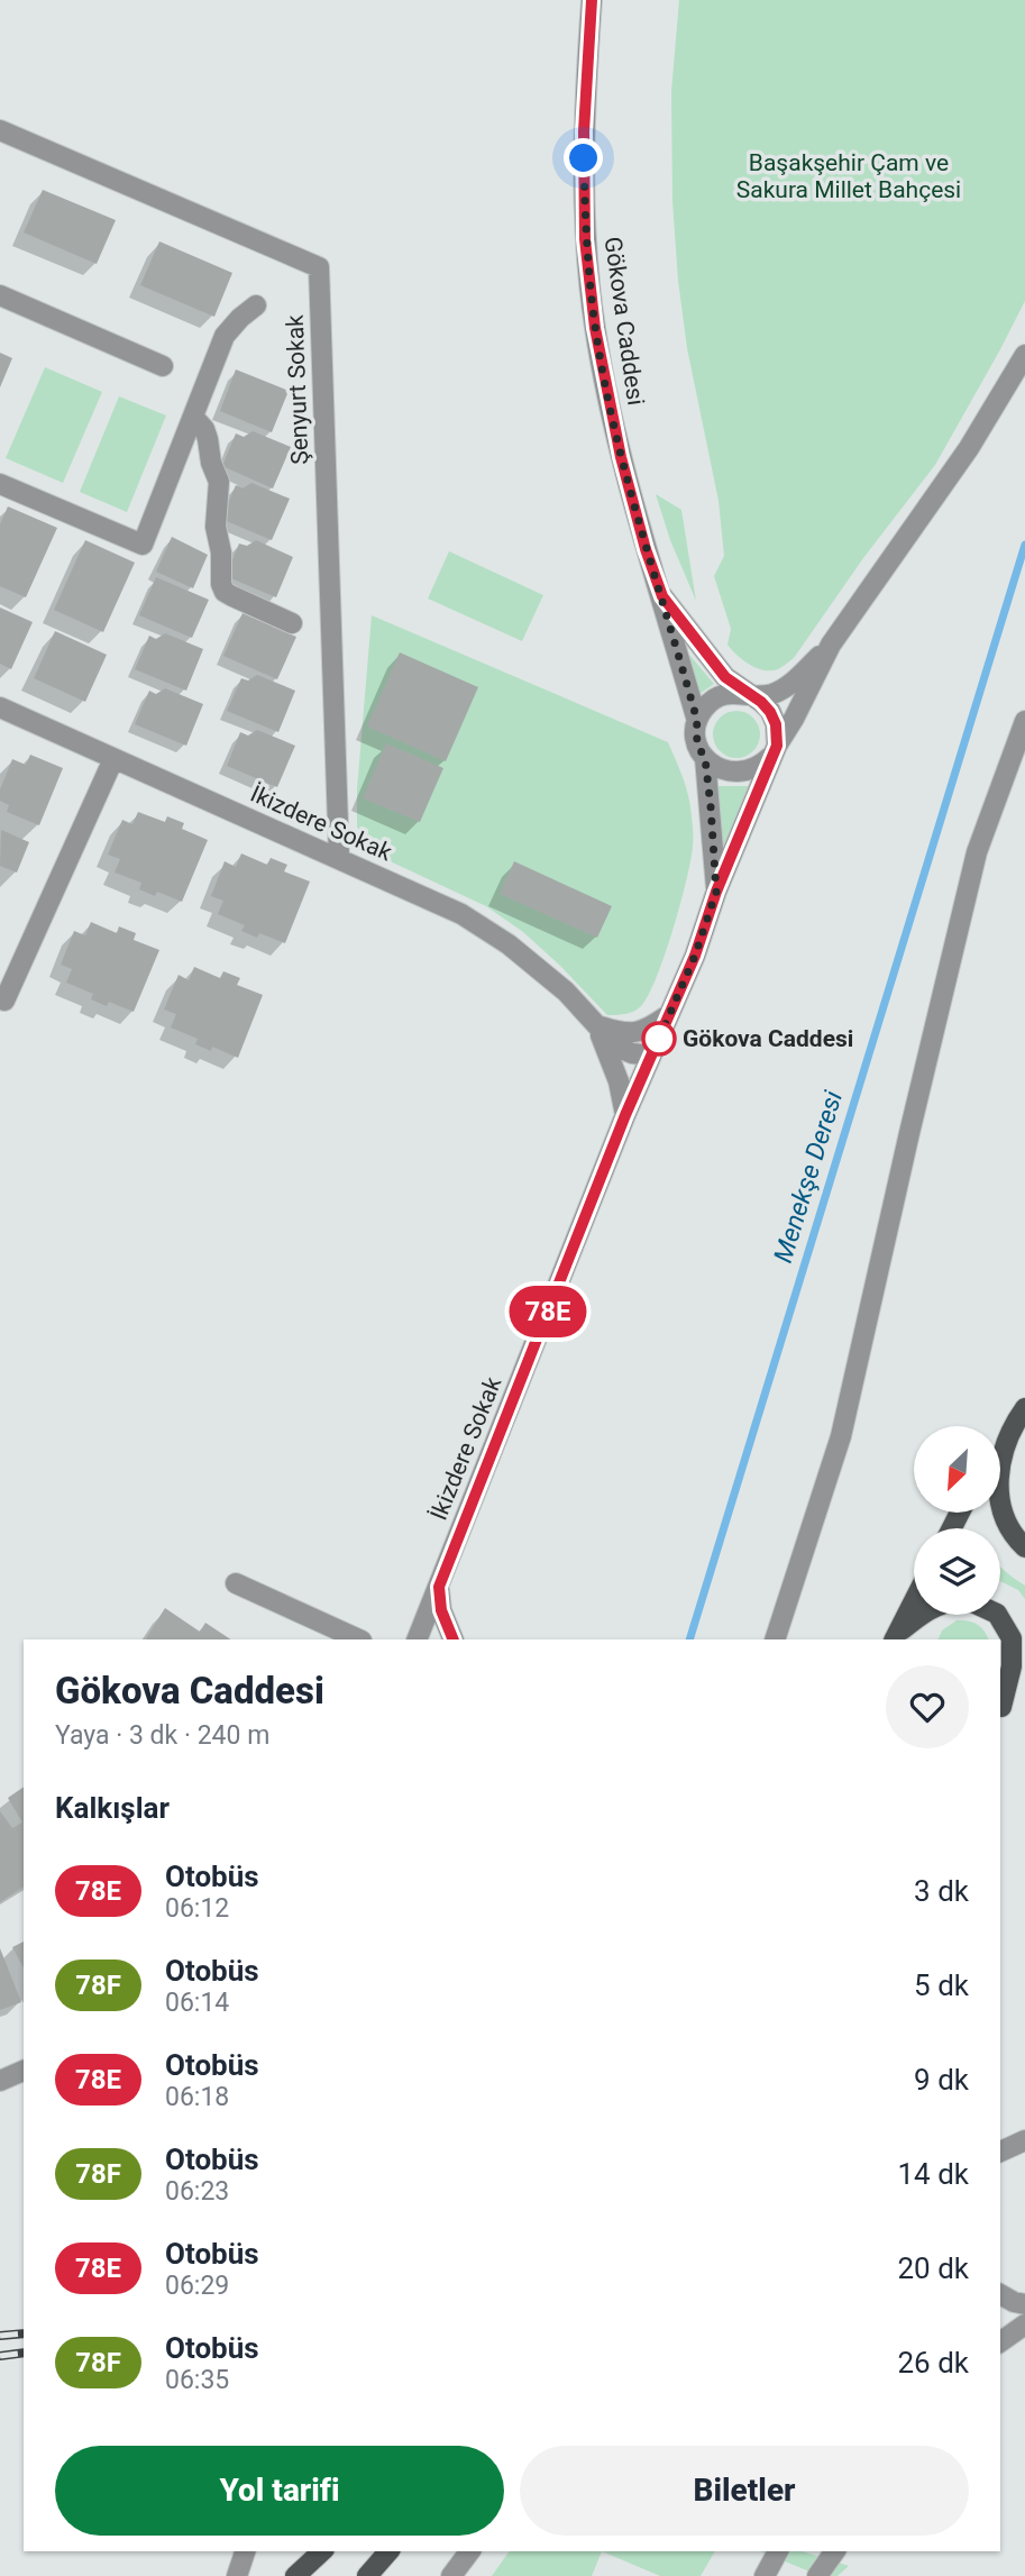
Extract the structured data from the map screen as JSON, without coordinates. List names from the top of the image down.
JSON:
{
  "streets": {
    "street": ["Gökova Caddesi", "Şenyurt Sokak", "İkizdere Sokak"]
  },
  "crossings": [
    ["Gökova Caddesi", "İkizdere Sokak"],
    ["Şenyurt Sokak", "İkizdere Sokak"]
  ],
  "water": ["Menekşe Deresi"],
  "parks": ["Başakşehir Çam ve Sakura Millet Bahçesi"],
  "places": ["Gökova Caddesi"],
  "lines": ["bus line 78E"],
  "north": "bottom left",
  "page": {
    "on_map": "78E",
    "heading": [
      ["Gökova Caddesi", "Yaya · 3 dk · 240 m"],
      "Kalkışlar"
    ],
    "list": [
      {
        "mark": "78E",
        "name": "Otobüs",
        "note": "06:12",
        "value": "3 dk"
      },
      {
        "mark": "78F",
        "name": "Otobüs",
        "note": "06:14",
        "value": "5 dk"
      },
      {
        "mark": "78E",
        "name": "Otobüs",
        "note": "06:18",
        "value": "9 dk"
      },
      {
        "mark": "78F",
        "name": "Otobüs",
        "note": "06:23",
        "value": "14 dk"
      },
      {
        "mark": "78E",
        "name": "Otobüs",
        "note": "06:29",
        "value": "20 dk"
      },
      {
        "mark": "78F",
        "name": "Otobüs",
        "note": "06:35",
        "value": "26 dk"
      }
    ],
    "buttons": ["Yol tarifi", "Biletler"]
  }
}
